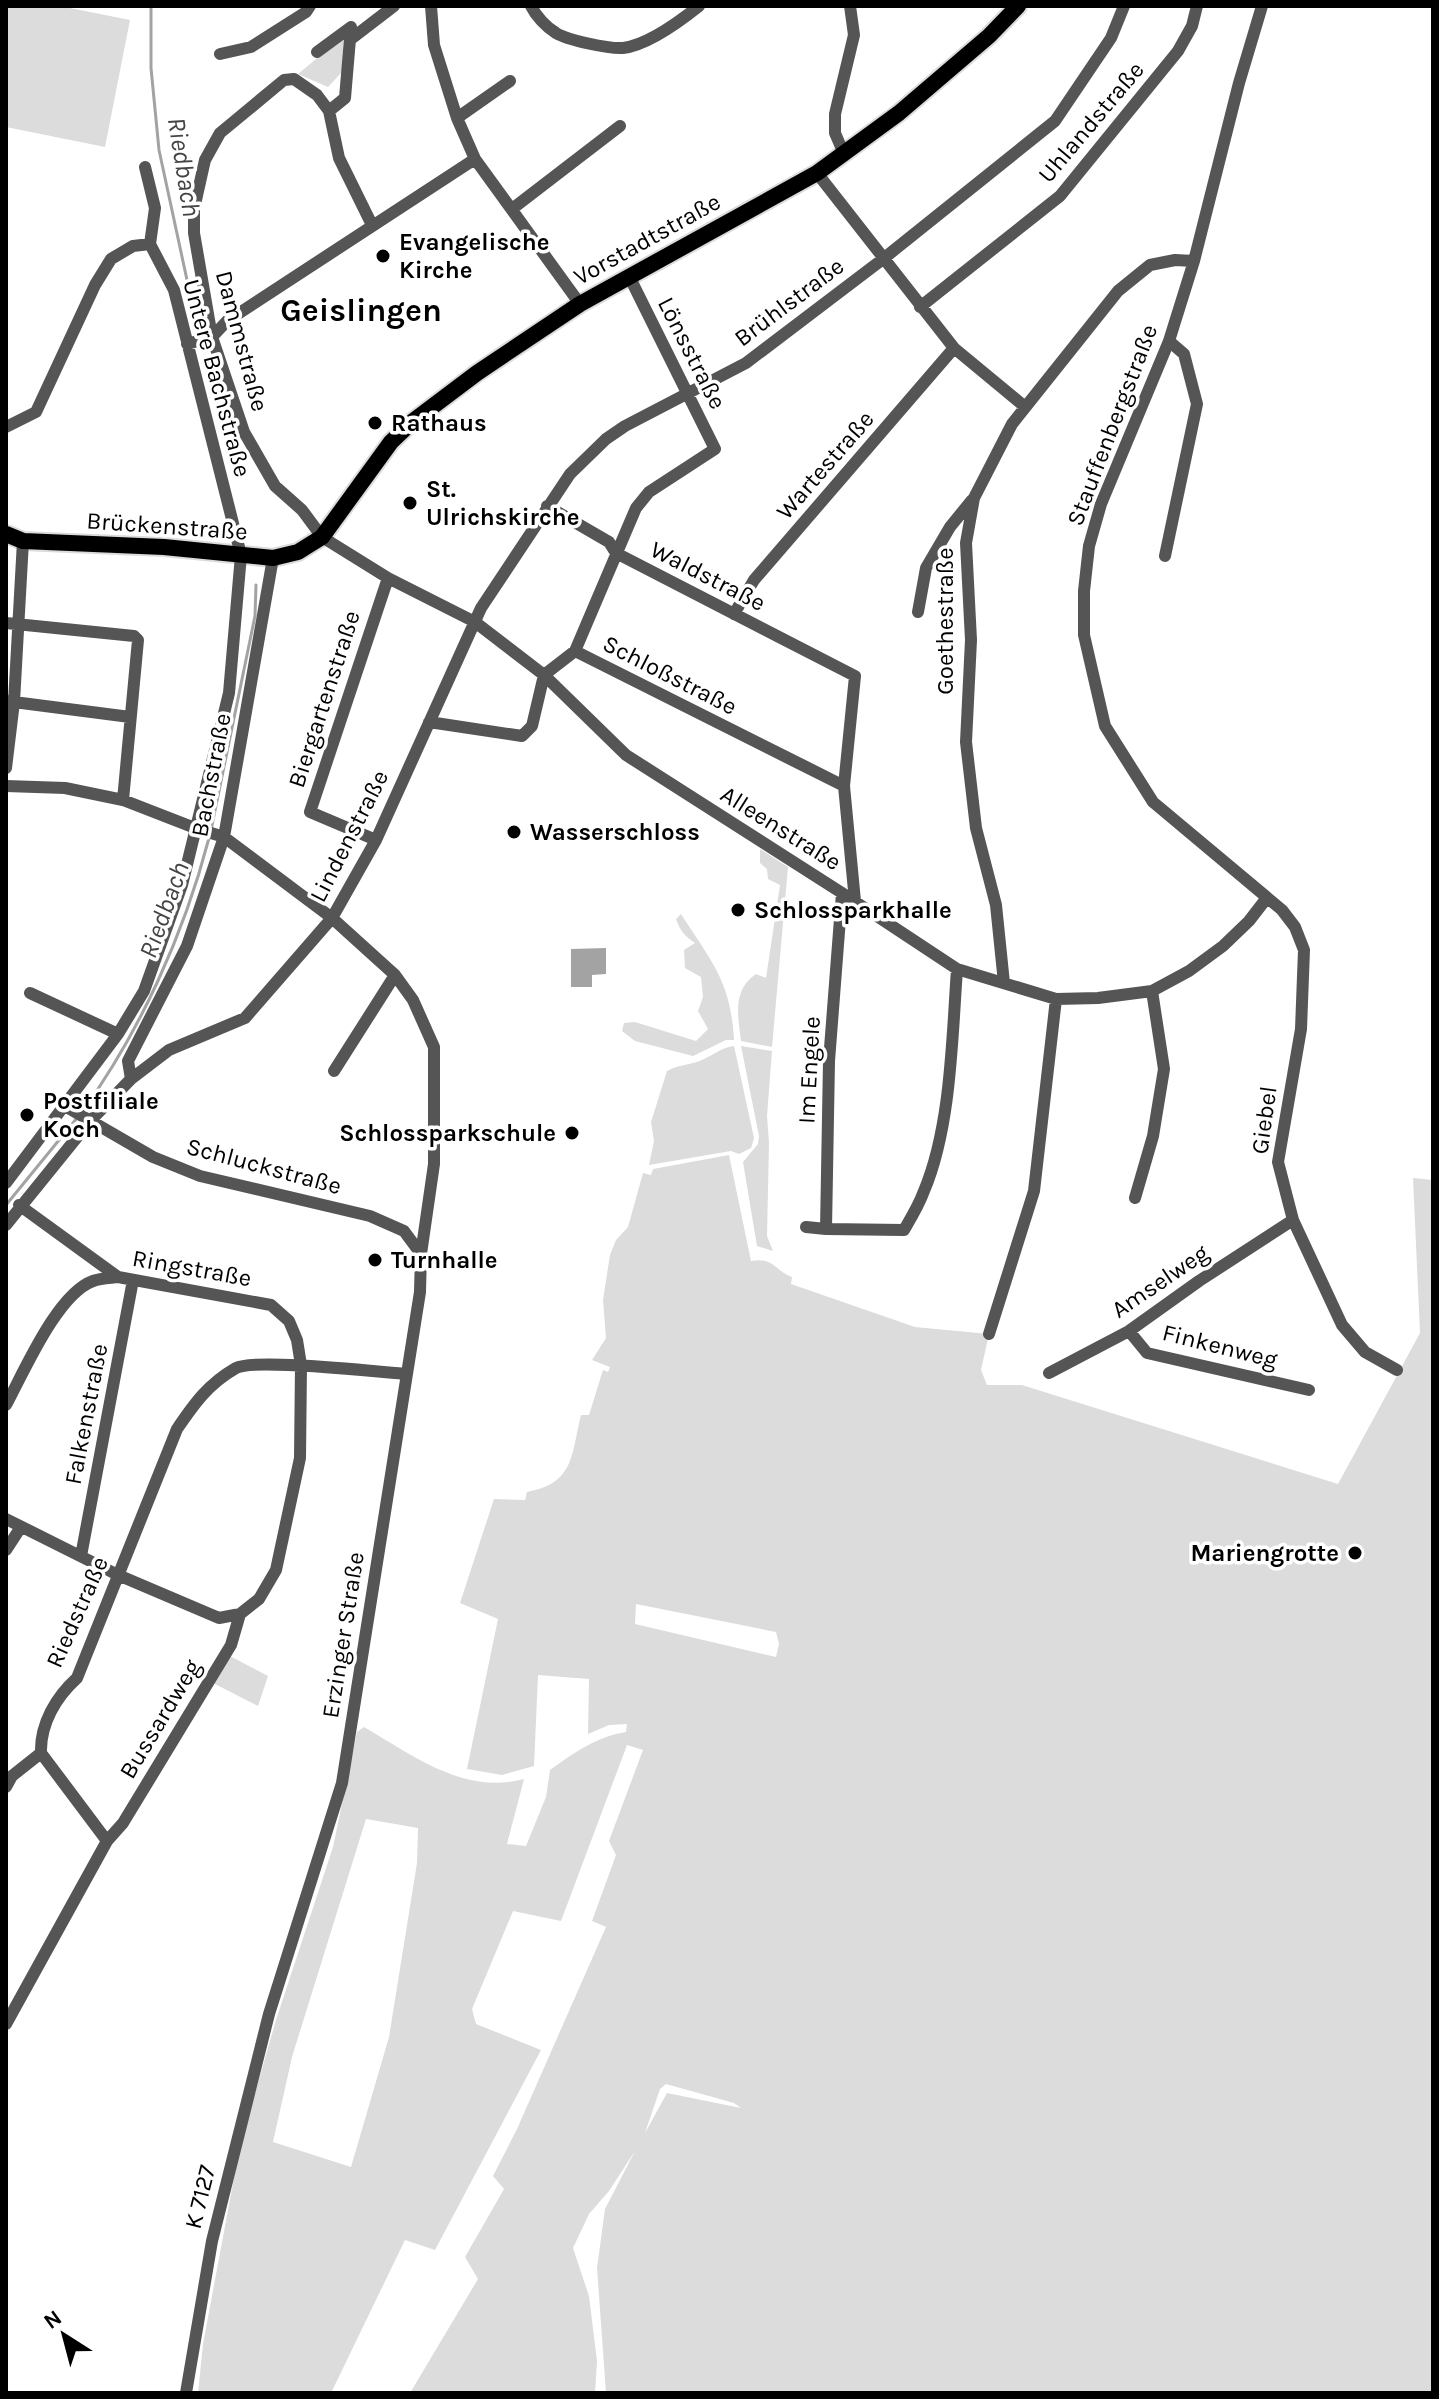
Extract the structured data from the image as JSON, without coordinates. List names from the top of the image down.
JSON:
{
  "streets": {
    "main road": ["Vorstadtstraße", "Brückenstraße"],
    "street": [
      "Uhlandstraße",
      "Brühlstraße",
      "Dammstraße",
      "Lönsstraße",
      "Untere Bachstraße",
      "Stauffenbergstraße",
      "Wartestraße",
      "Waldstraße",
      "Goethestraße",
      "Schloßstraße",
      "Biergartenstraße",
      "Bachstraße",
      "Alleenstraße",
      "Lindenstraße",
      "Im Engele",
      "Giebel",
      "Schluckstraße",
      "Ringstraße",
      "Amselweg",
      "Finkenweg",
      "Falkenstraße",
      "Riedstraße",
      "Erzinger Straße",
      "Bussardweg",
      "K 7127"
    ]
  },
  "crossings": [
    ["Vorstadtstraße", "Dammstraße"],
    ["Vorstadtstraße", "Lönsstraße"],
    ["Vorstadtstraße", "Brückenstraße"],
    ["Brühlstraße", "Lönsstraße"],
    ["Brühlstraße", "Waldstraße"],
    ["Brühlstraße", "Lindenstraße"],
    ["Dammstraße", "Brückenstraße"],
    ["Lönsstraße", "Waldstraße"],
    ["Untere Bachstraße", "Brückenstraße"],
    ["Untere Bachstraße", "Bachstraße"],
    ["Stauffenbergstraße", "Goethestraße"],
    ["Stauffenbergstraße", "Alleenstraße"],
    ["Stauffenbergstraße", "Giebel"],
    ["Wartestraße", "Waldstraße"],
    ["Brückenstraße", "Bachstraße"],
    ["Waldstraße", "Schloßstraße"],
    ["Goethestraße", "Alleenstraße"],
    ["Schloßstraße", "Alleenstraße"],
    ["Biergartenstraße", "Lindenstraße"],
    ["Bachstraße", "Lindenstraße"],
    ["Bachstraße", "Schluckstraße"],
    ["Bachstraße", "Erzinger Straße"],
    ["Alleenstraße", "Im Engele"],
    ["Alleenstraße", "Giebel"],
    ["Lindenstraße", "Erzinger Straße"],
    ["Giebel", "Amselweg"],
    ["Schluckstraße", "Erzinger Straße"],
    ["Ringstraße", "Falkenstraße"],
    ["Ringstraße", "Riedstraße"],
    ["Ringstraße", "Bussardweg"],
    ["Amselweg", "Finkenweg"],
    ["Riedstraße", "Erzinger Straße"],
    ["Erzinger Straße", "K 7127"]
  ],
  "districts": ["Geislingen"],
  "water": ["Riedbach"],
  "places": [
    "Evangelische Kirche",
    "Rathaus",
    "St. Ulrichskirche",
    "Wasserschloss",
    "Schlossparkhalle",
    "Postfiliale Koch",
    "Schlossparkschule",
    "Turnhalle",
    "Mariengrotte"
  ],
  "north": "top left"
}
